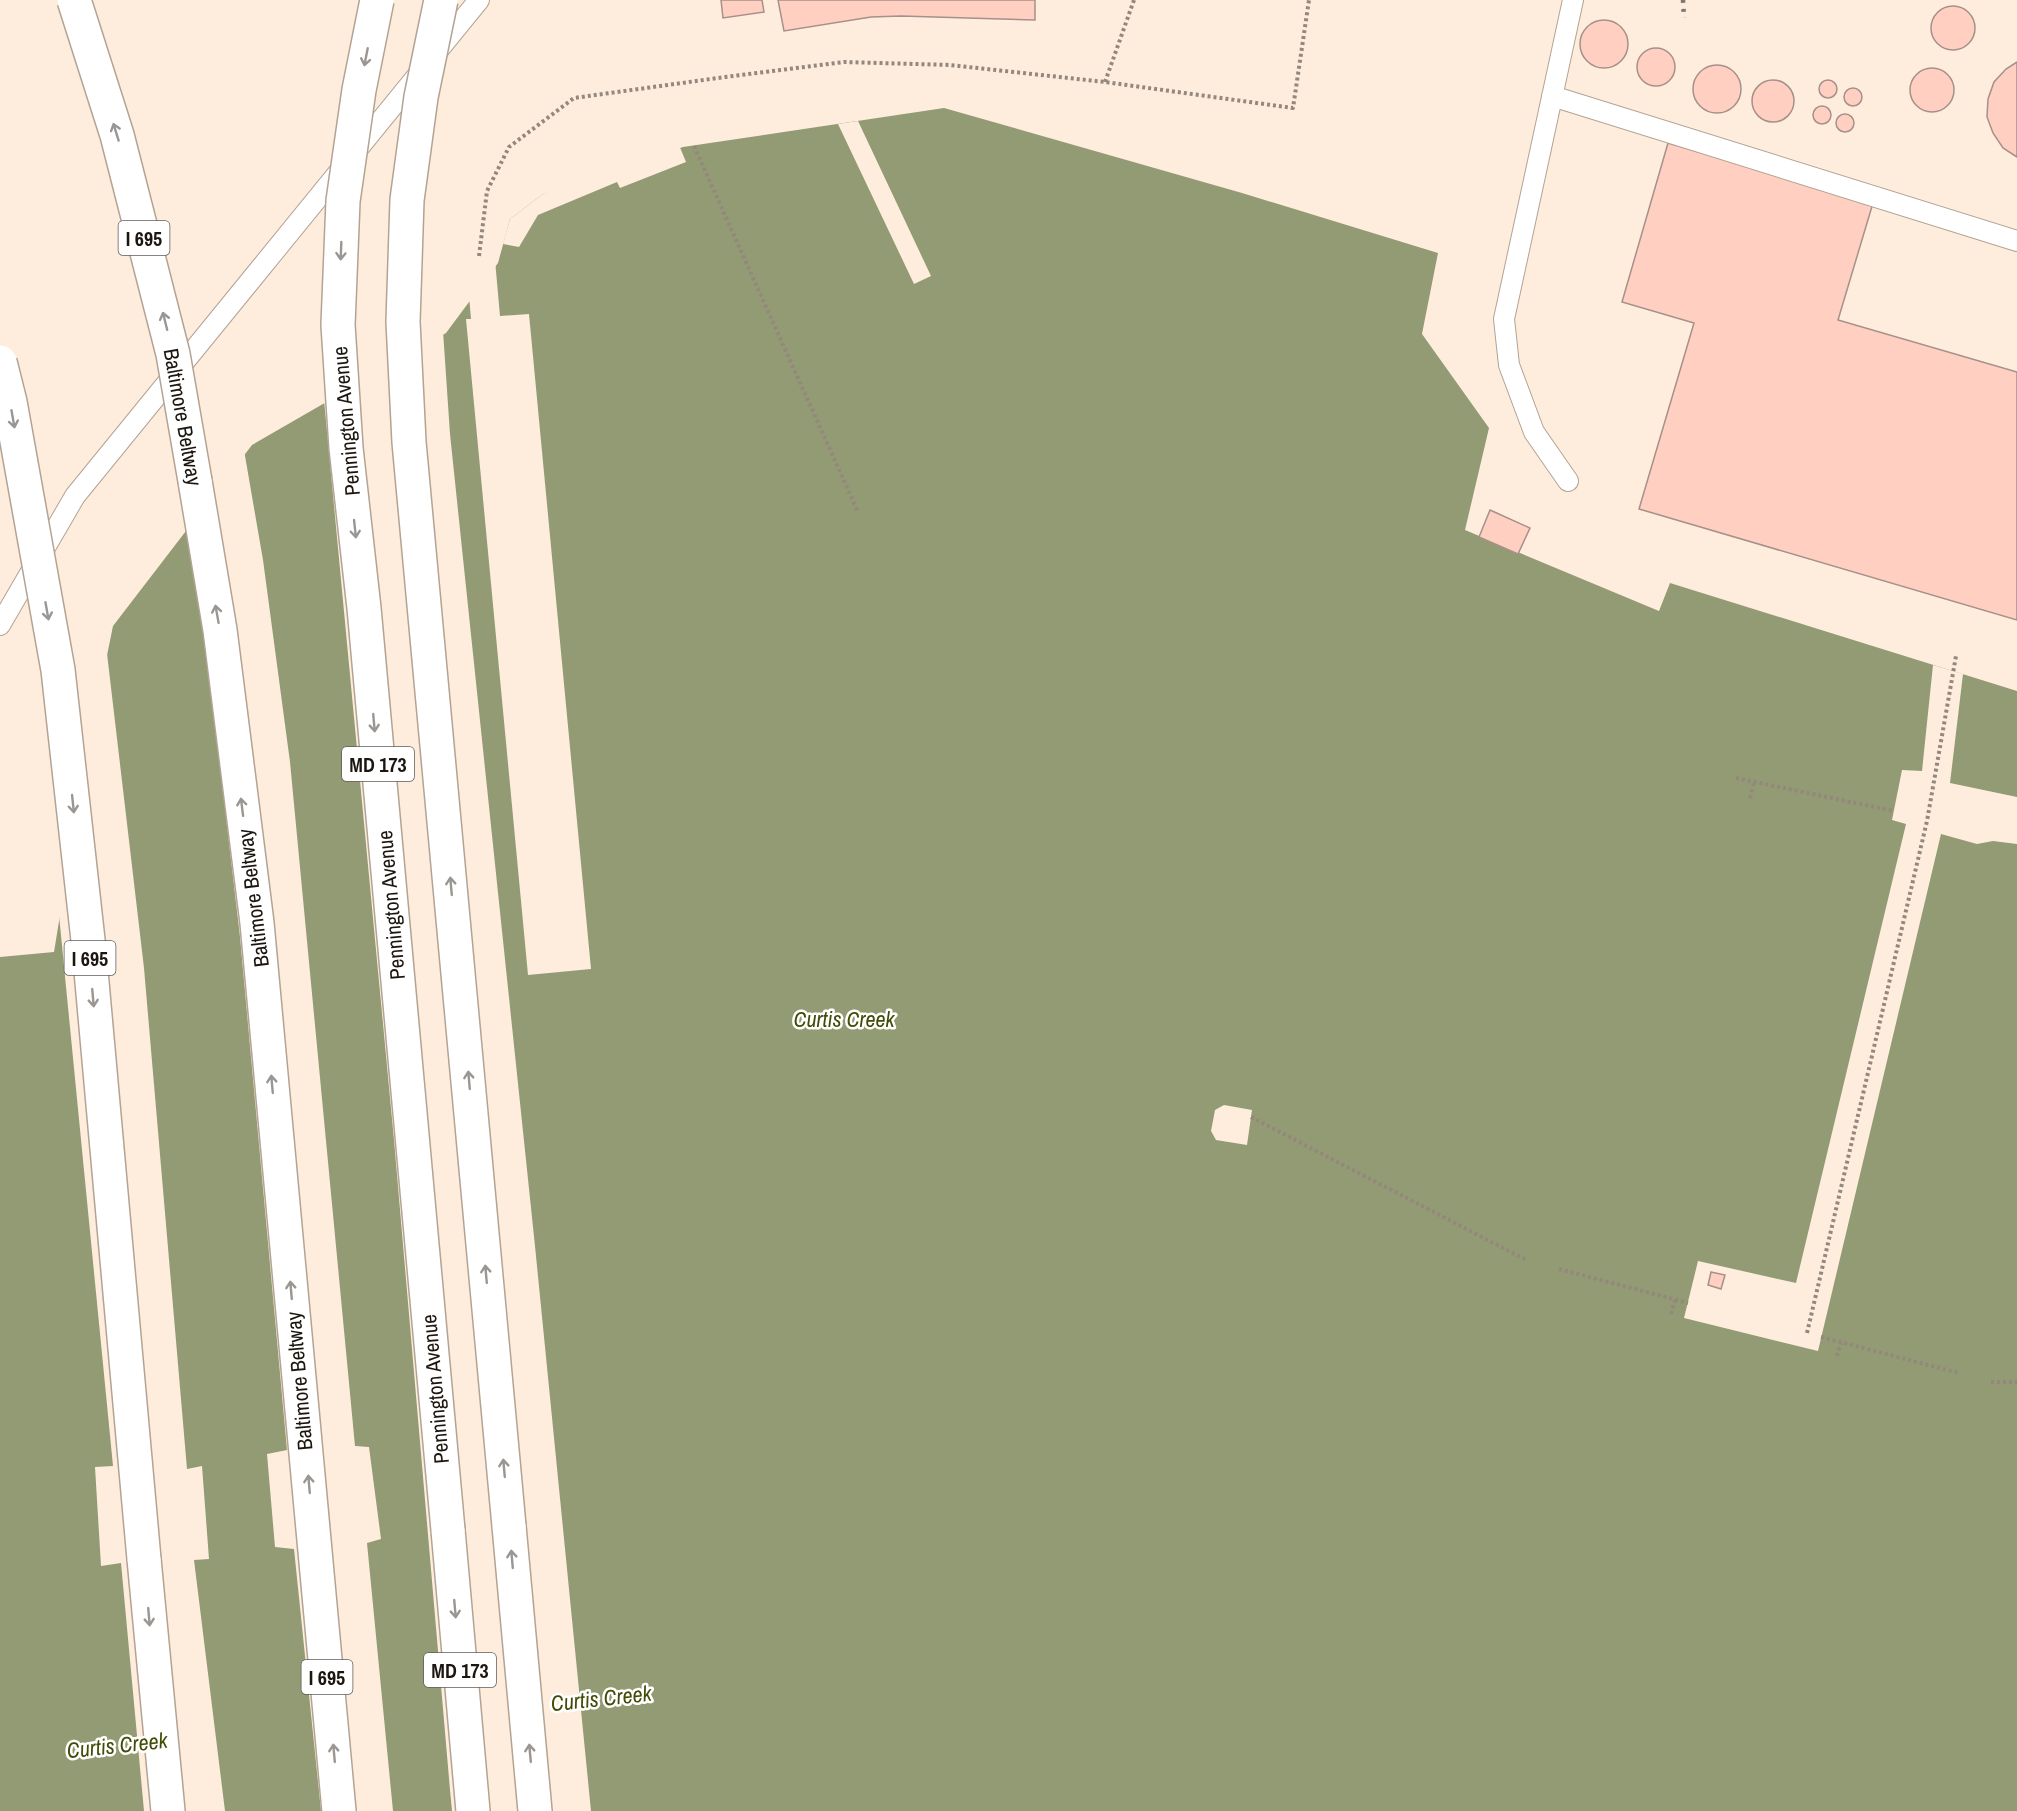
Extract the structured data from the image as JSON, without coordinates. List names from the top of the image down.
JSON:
{
  "streets": {
    "main road": [
      "I 695",
      "Baltimore Beltway",
      "Pennington Avenue",
      "MD 173"
    ]
  },
  "water": ["Curtis Creek"]
}
